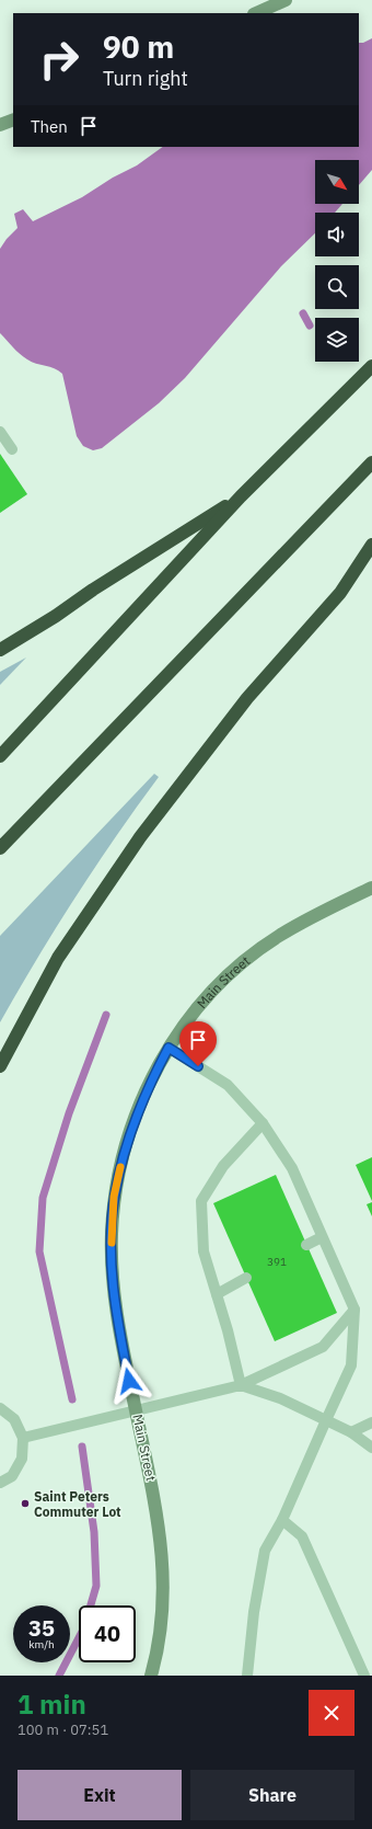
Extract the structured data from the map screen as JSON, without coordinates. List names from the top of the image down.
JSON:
{
  "streets": {
    "street": ["Main Street"]
  },
  "places": ["Saint Peters Commuter Lot"],
  "house_numbers": ["391"],
  "north": "bottom right",
  "page": {
    "turn": ["90 m", "Turn right"],
    "then": "Then",
    "speed": "35 km/h",
    "limit": "40",
    "heading": ["1 min", "100 m · 07:51"],
    "buttons": ["Exit", "Share"]
  }
}
